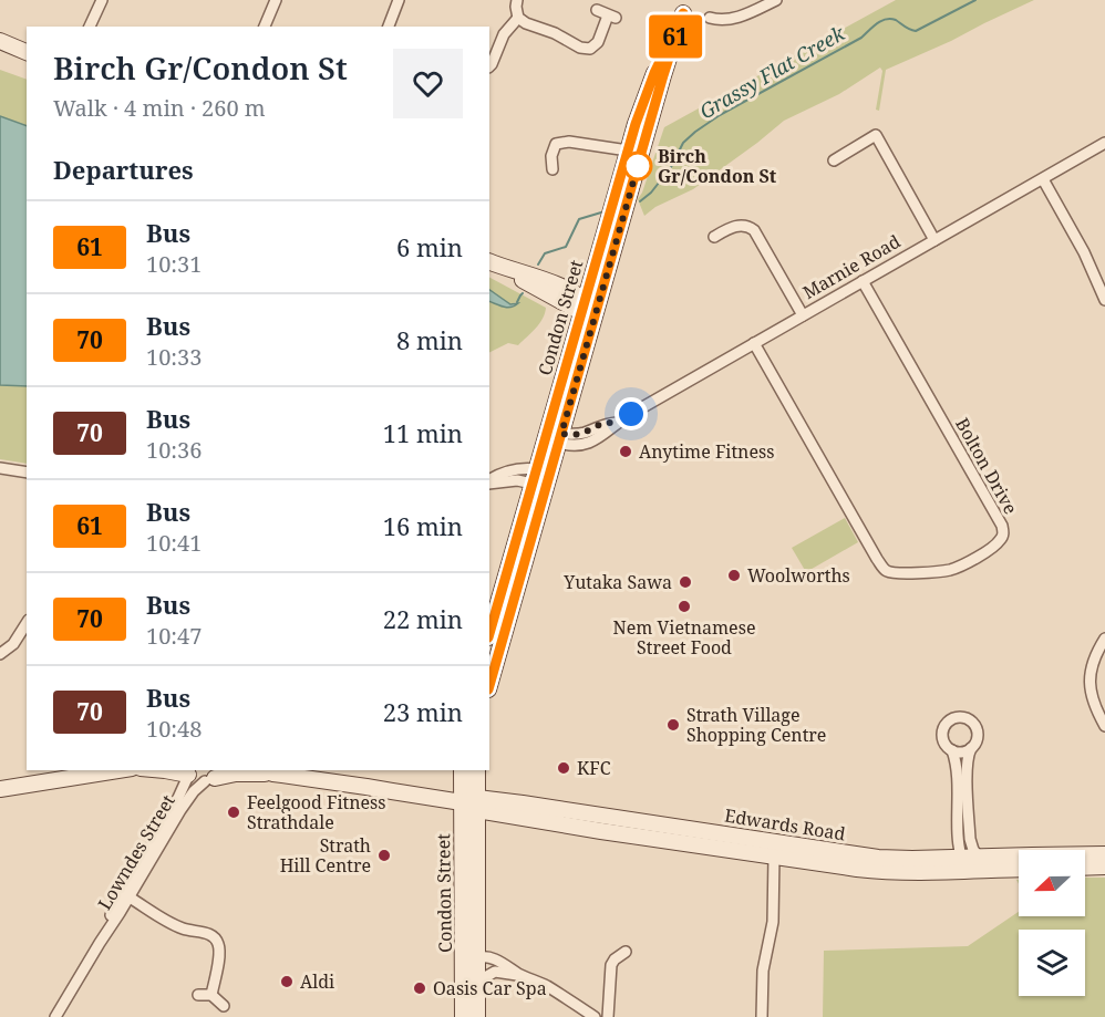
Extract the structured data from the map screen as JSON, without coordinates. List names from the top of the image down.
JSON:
{
  "streets": {
    "main road": ["Condon Street", "Edwards Road"],
    "street": ["Marnie Road", "Bolton Drive", "Lowndes Street"]
  },
  "crossings": [
    ["Marnie Road", "Condon Street"],
    ["Marnie Road", "Bolton Drive"],
    ["Condon Street", "Edwards Road"],
    ["Edwards Road", "Lowndes Street"]
  ],
  "water": ["Grassy Flat Creek"],
  "places": [
    "Birch Gr/Condon St",
    "Anytime Fitness",
    "Woolworths",
    "Yutaka Sawa",
    "Nem Vietnamese Street Food",
    "Strath Village Shopping Centre",
    "KFC",
    "Feelgood Fitness Strathdale",
    "Strath Hill Centre",
    "Aldi",
    "Oasis Car Spa"
  ],
  "lines": ["bus line 61"],
  "north": "left",
  "page": {
    "on_map": "61",
    "heading": [
      ["Birch Gr/Condon St", "Walk · 4 min · 260 m"],
      "Departures"
    ],
    "list": [
      {
        "mark": "61",
        "name": "Bus",
        "note": "10:31",
        "value": "6 min"
      },
      {
        "mark": "70",
        "name": "Bus",
        "note": "10:33",
        "value": "8 min"
      },
      {
        "mark": "70",
        "name": "Bus",
        "note": "10:36",
        "value": "11 min"
      },
      {
        "mark": "61",
        "name": "Bus",
        "note": "10:41",
        "value": "16 min"
      },
      {
        "mark": "70",
        "name": "Bus",
        "note": "10:47",
        "value": "22 min"
      },
      {
        "mark": "70",
        "name": "Bus",
        "note": "10:48",
        "value": "23 min"
      }
    ]
  }
}
